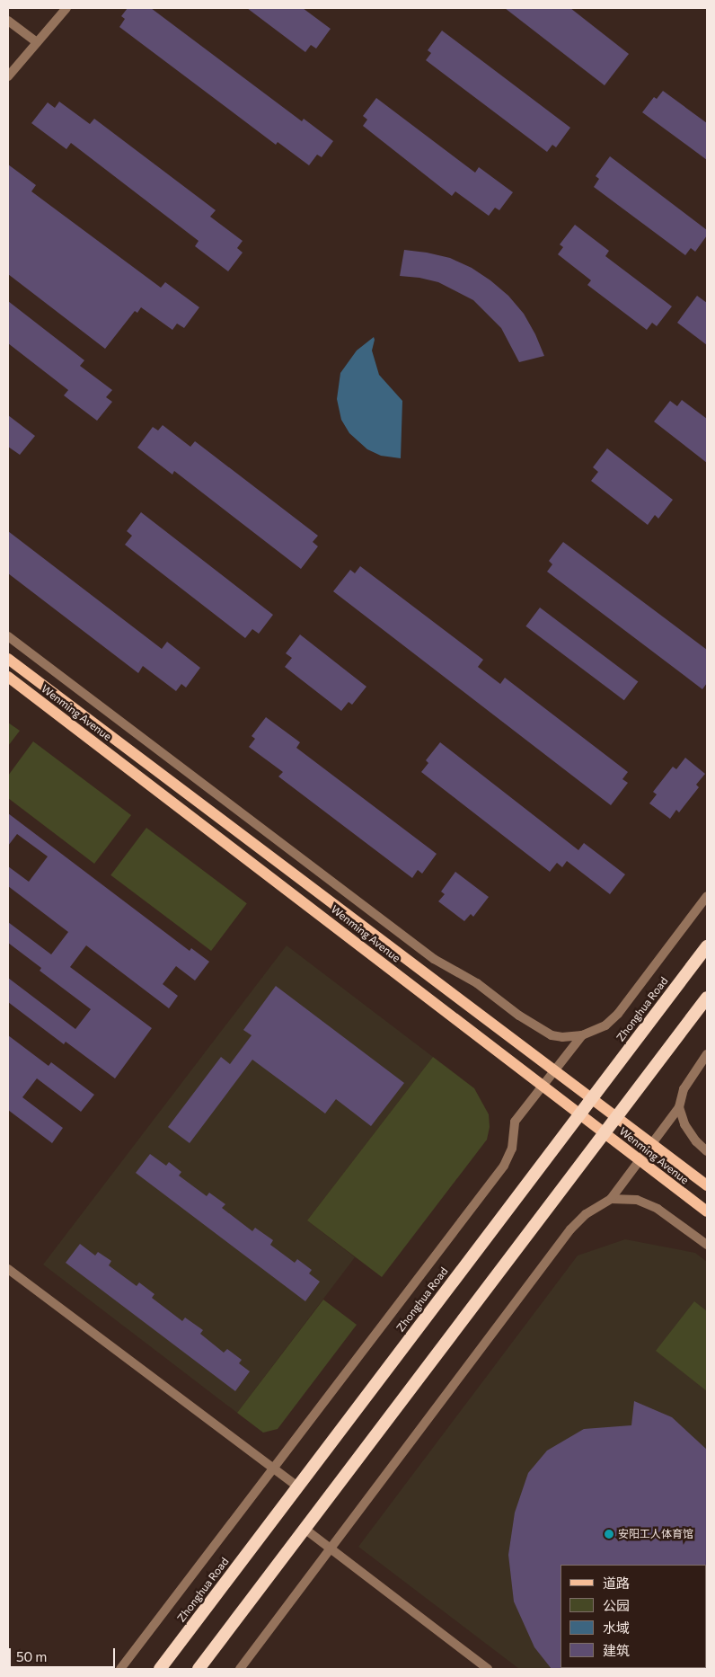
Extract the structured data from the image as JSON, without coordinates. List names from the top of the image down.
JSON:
{
  "streets": {
    "highway": ["Zhonghua Road"],
    "main road": ["Wenming Avenue"]
  },
  "crossings": [
    ["Wenming Avenue", "Zhonghua Road"]
  ],
  "places": ["安阳工人体育馆"],
  "legend": [
    "道路",
    "公园",
    "水域",
    "建筑"
  ],
  "scale_bar": "50 m"
}
